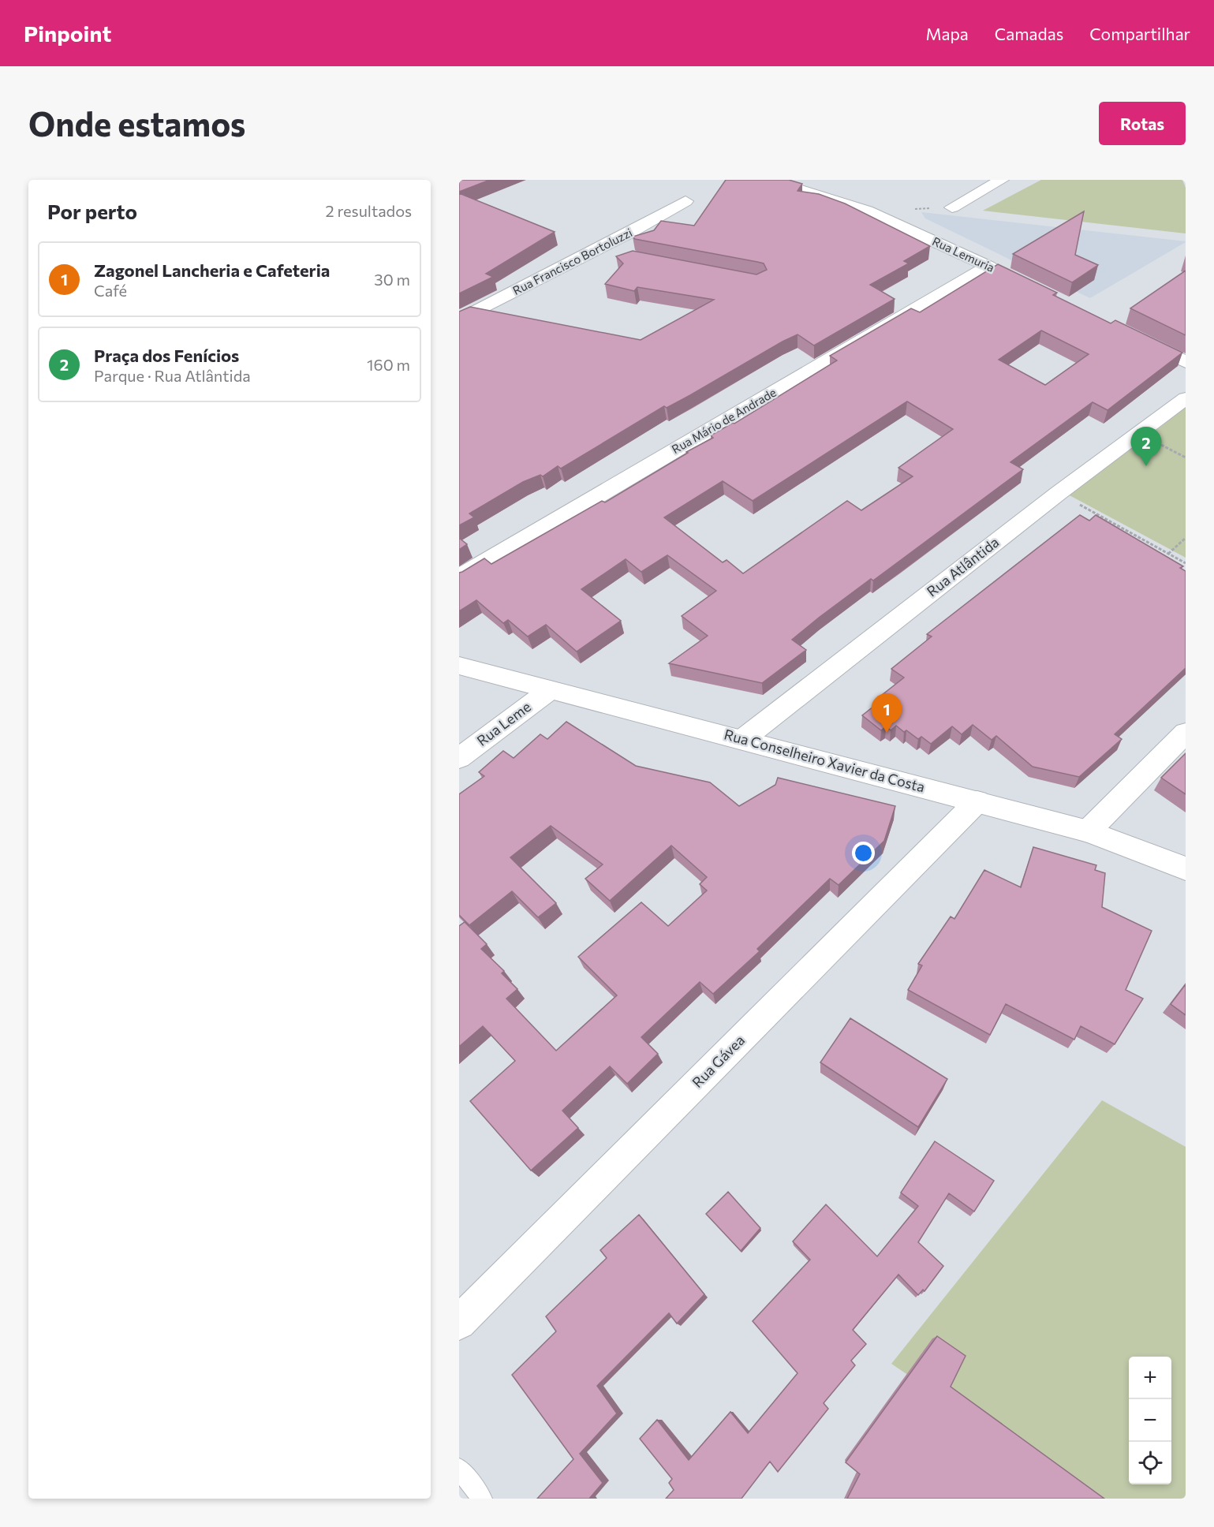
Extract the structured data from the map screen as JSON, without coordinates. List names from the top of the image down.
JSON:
{
  "streets": {
    "street": [
      "Rua Lemuria",
      "Rua Francisco Bortoluzzi",
      "Rua Mário de Andrade",
      "Rua Atlântida",
      "Rua Leme",
      "Rua Conselheiro Xavier da Costa",
      "Rua Gávea"
    ]
  },
  "crossings": [
    ["Rua Lemuria", "Rua Mário de Andrade"],
    ["Rua Atlântida", "Rua Conselheiro Xavier da Costa"],
    ["Rua Leme", "Rua Conselheiro Xavier da Costa"],
    ["Rua Conselheiro Xavier da Costa", "Rua Gávea"]
  ],
  "page": {
    "header": "Pinpoint",
    "nav": ["Mapa", "Camadas", "Compartilhar"],
    "buttons": "Rotas",
    "title": "Onde estamos",
    "heading": ["Por perto", "2 resultados"],
    "list": [
      {
        "mark": "1",
        "name": "Zagonel Lancheria e Cafeteria",
        "note": "Café",
        "value": "30 m"
      },
      {
        "mark": "2",
        "name": "Praça dos Fenícios",
        "note": "Parque · Rua Atlântida",
        "value": "160 m"
      }
    ],
    "pins": ["2", "1"],
    "map_buttons": ["+", "−"]
  }
}
